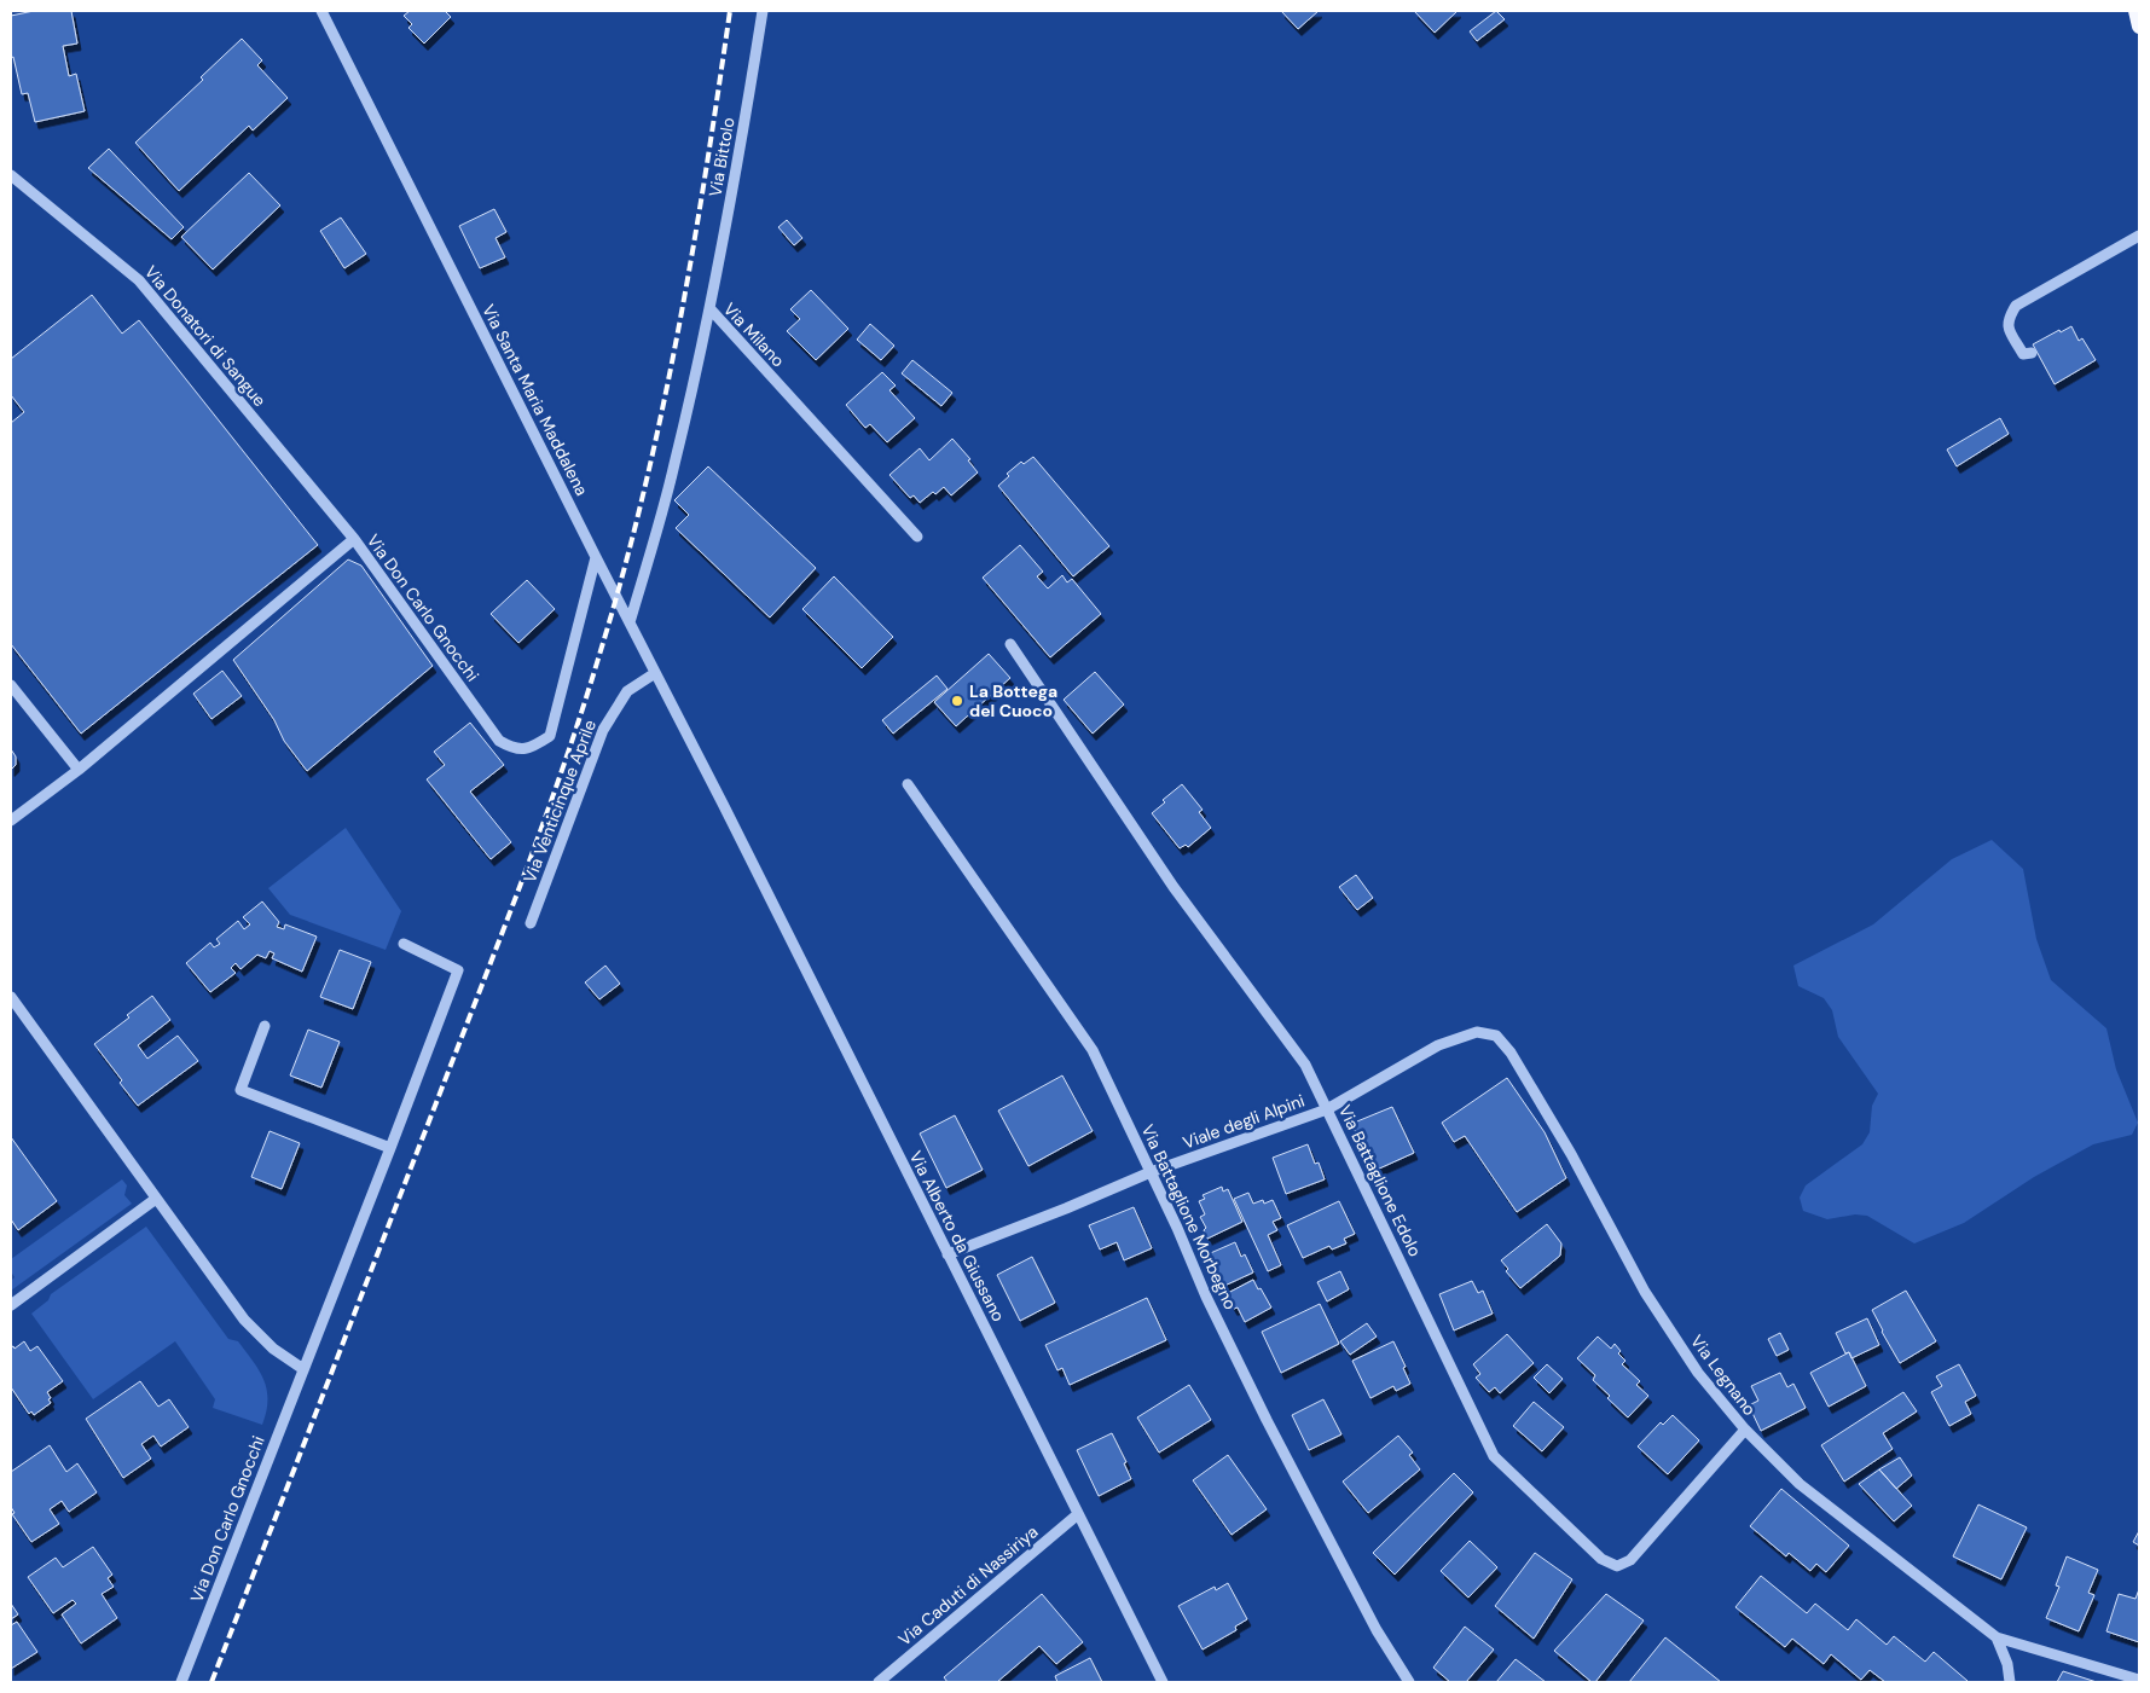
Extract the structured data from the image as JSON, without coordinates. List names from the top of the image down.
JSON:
{
  "streets": {
    "street": [
      "Via Bittolo",
      "Via Milano",
      "Via Donatori di Sangue",
      "Via Santa Maria Maddalena",
      "Via Don Carlo Gnocchi",
      "Via Venticinque Aprile",
      "Viale degli Alpini",
      "Via Battaglione Edolo",
      "Via Battaglione Morbegno",
      "Via Alberto da Giussano",
      "Via Legnano",
      "Via Caduti di Nassiriya"
    ]
  },
  "crossings": [
    ["Via Bittolo", "Via Milano"],
    ["Via Milano", "Via Santa Maria Maddalena"],
    ["Via Donatori di Sangue", "Via Don Carlo Gnocchi"],
    ["Via Santa Maria Maddalena", "Via Don Carlo Gnocchi"],
    ["Via Santa Maria Maddalena", "Via Venticinque Aprile"],
    ["Via Santa Maria Maddalena", "Via Alberto da Giussano"],
    ["Viale degli Alpini", "Via Battaglione Edolo"],
    ["Viale degli Alpini", "Via Battaglione Morbegno"],
    ["Viale degli Alpini", "Via Alberto da Giussano"],
    ["Viale degli Alpini", "Via Legnano"],
    ["Via Battaglione Edolo", "Via Legnano"],
    ["Via Alberto da Giussano", "Via Caduti di Nassiriya"]
  ],
  "places": ["La Bottega del Cuoco"]
}
